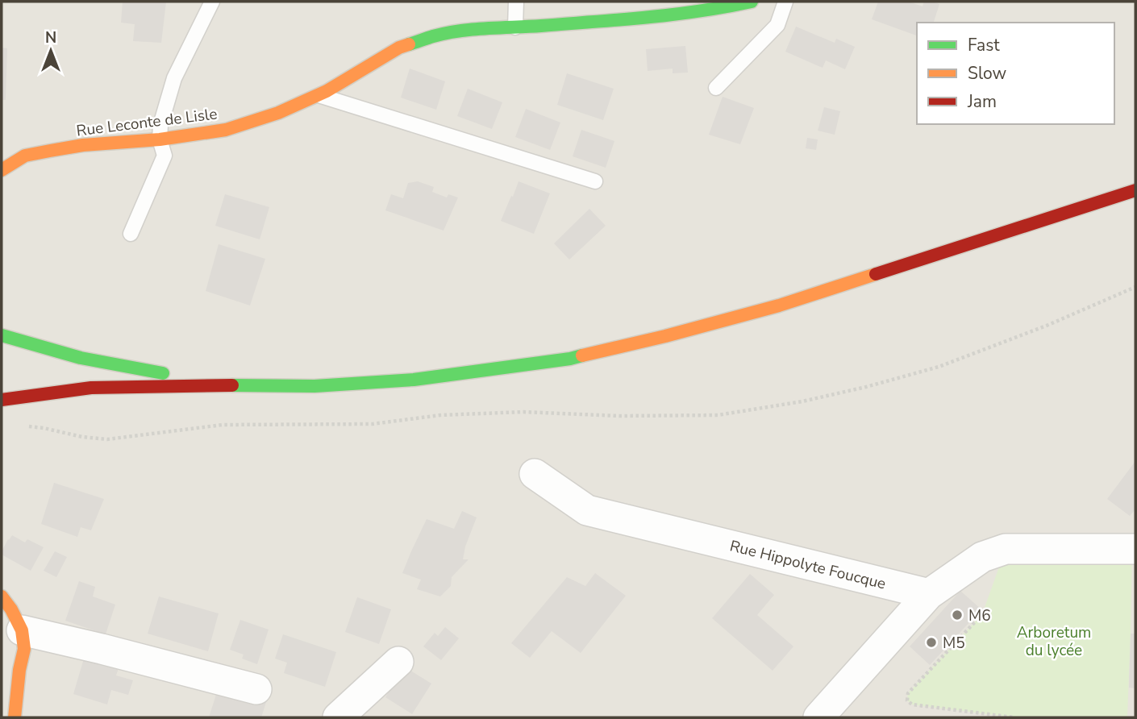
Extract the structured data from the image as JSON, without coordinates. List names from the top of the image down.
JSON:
{
  "streets": {
    "main road": ["Rue Leconte de Lisle"],
    "street": ["Rue Hippolyte Foucque"]
  },
  "parks": ["Arboretum du lycée"],
  "places": ["M6", "M5"],
  "legend": ["Fast", "Slow", "Jam"],
  "north": "top"
}
